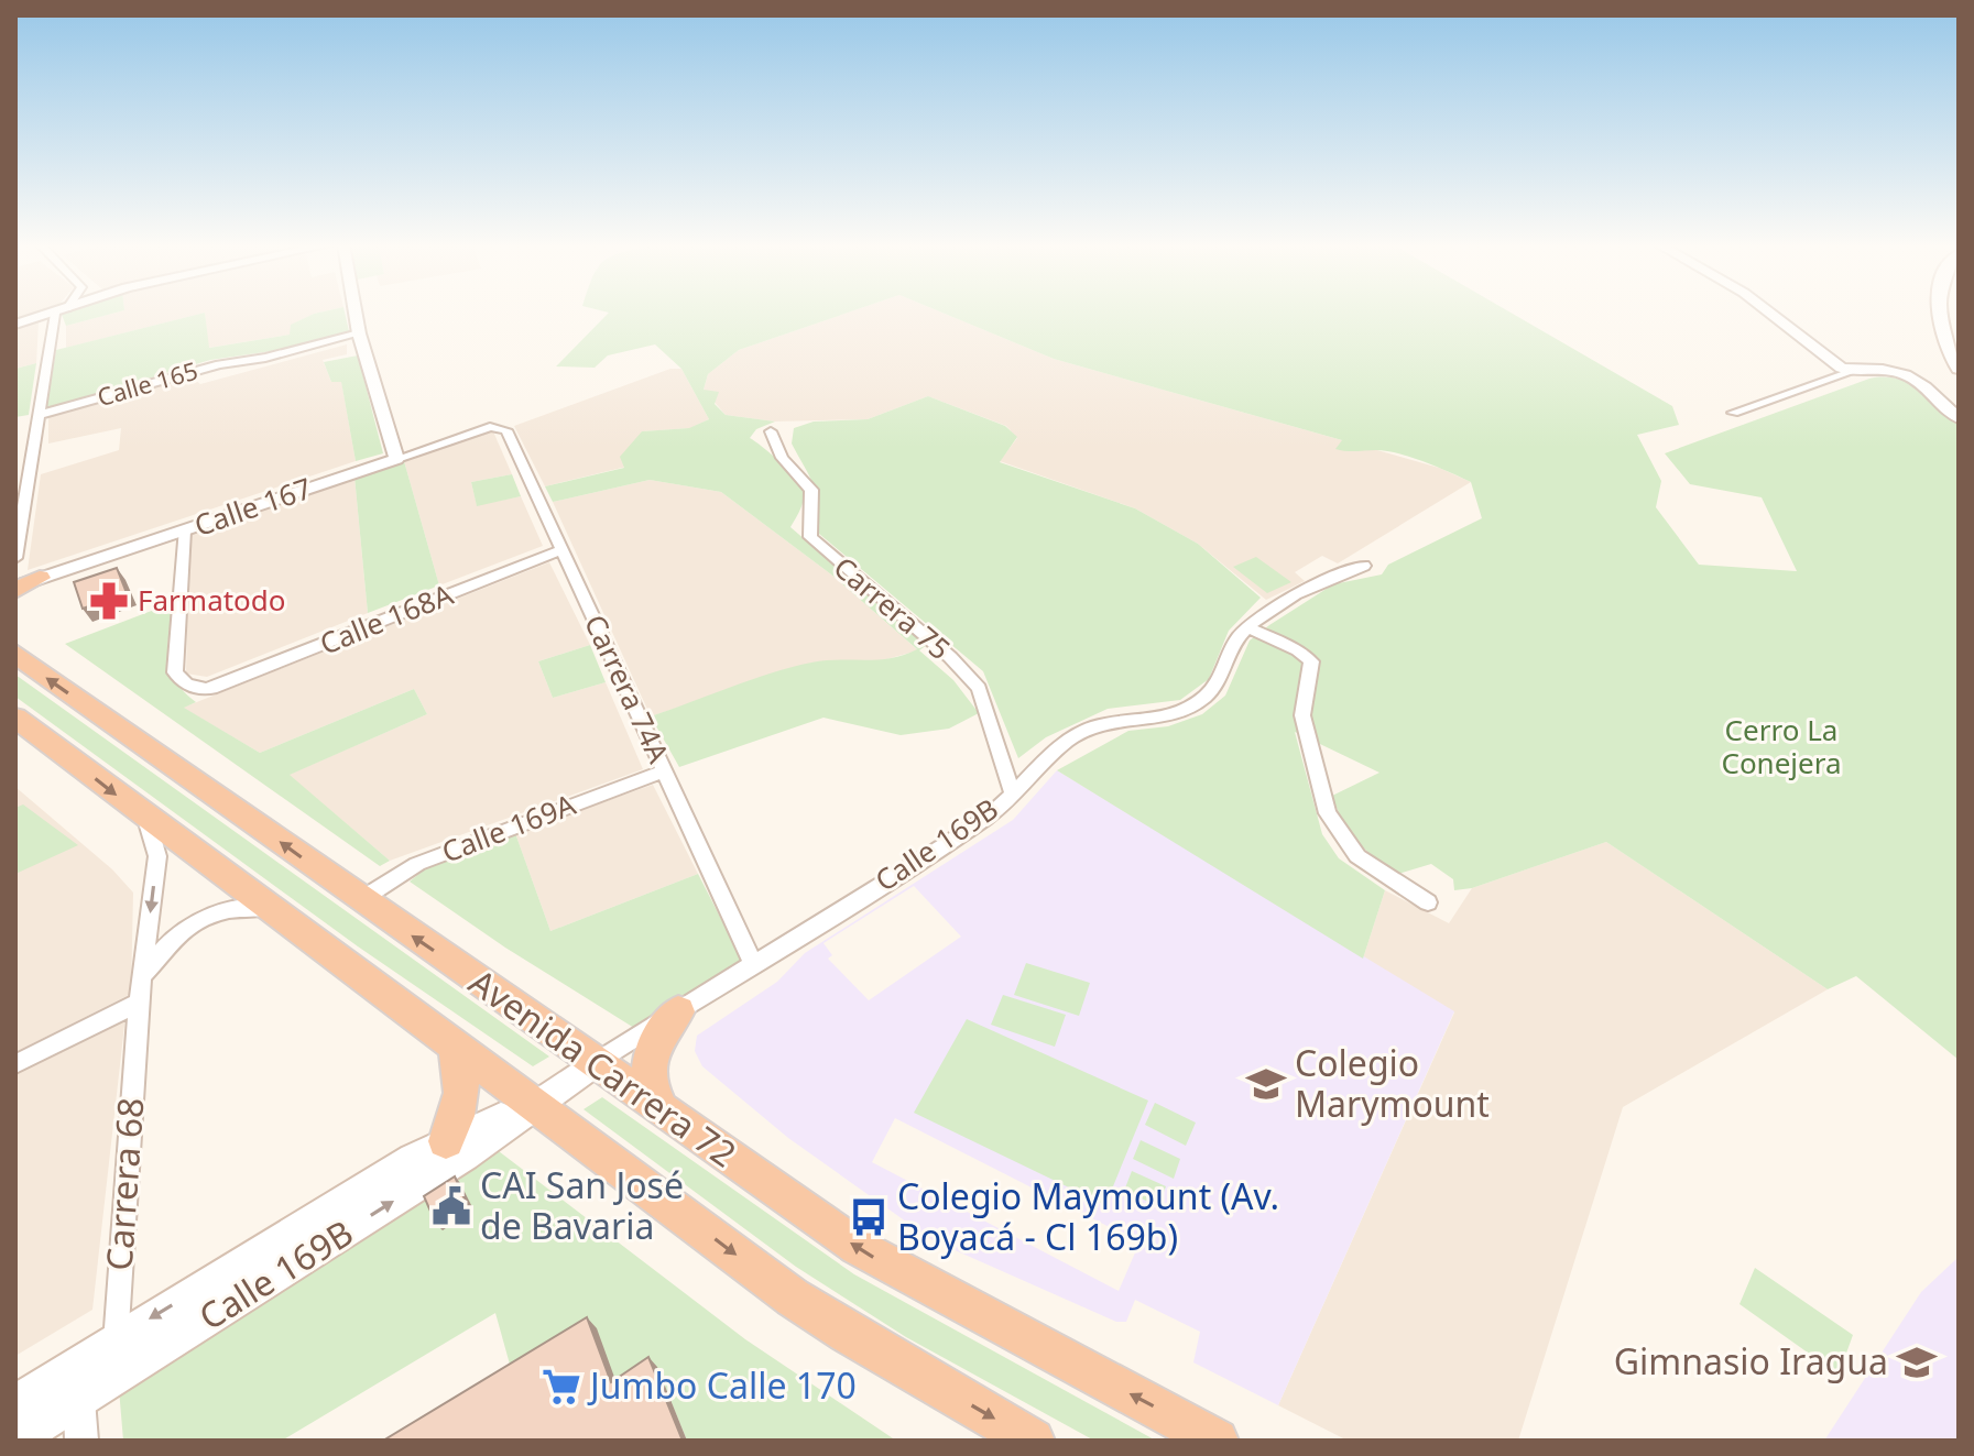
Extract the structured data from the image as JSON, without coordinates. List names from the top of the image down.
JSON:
{
  "streets": {
    "highway": ["Avenida Carrera 72"],
    "main road": ["Calle 169B"],
    "street": [
      "Calle 165",
      "Calle 167",
      "Carrera 75",
      "Calle 168A",
      "Carrera 74A",
      "Calle 169A",
      "Carrera 68"
    ]
  },
  "crossings": [
    ["Calle 167", "Calle 168A"],
    ["Calle 167", "Carrera 74A"],
    ["Carrera 75", "Calle 169B"],
    ["Calle 168A", "Carrera 74A"],
    ["Carrera 74A", "Calle 169A"],
    ["Carrera 74A", "Calle 169B"],
    ["Calle 169A", "Avenida Carrera 72"],
    ["Calle 169B", "Avenida Carrera 72"],
    ["Calle 169B", "Carrera 68"]
  ],
  "parks": ["Cerro La Conejera"],
  "places": {
    "pharmacy": ["Farmatodo"],
    "school or university": ["Colegio Marymount", "Gimnasio Iragua"],
    "public building": ["CAI San José de Bavaria"],
    "bus stop": ["Colegio Maymount (Av. Boyacá - Cl 169b)"],
    "supermarket": ["Jumbo Calle 170"]
  }
}
